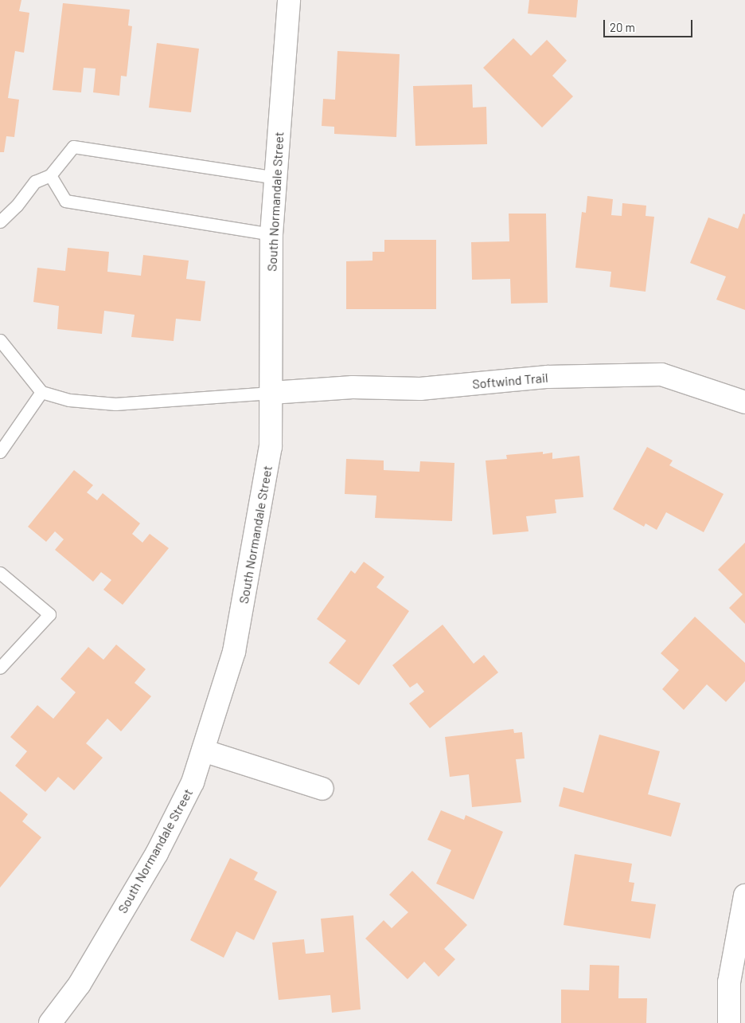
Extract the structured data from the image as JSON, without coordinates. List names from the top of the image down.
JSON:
{
  "streets": {
    "street": ["South Normandale Street", "Softwind Trail"]
  },
  "crossings": [
    ["South Normandale Street", "Softwind Trail"]
  ],
  "scale_bar": "20 m"
}
